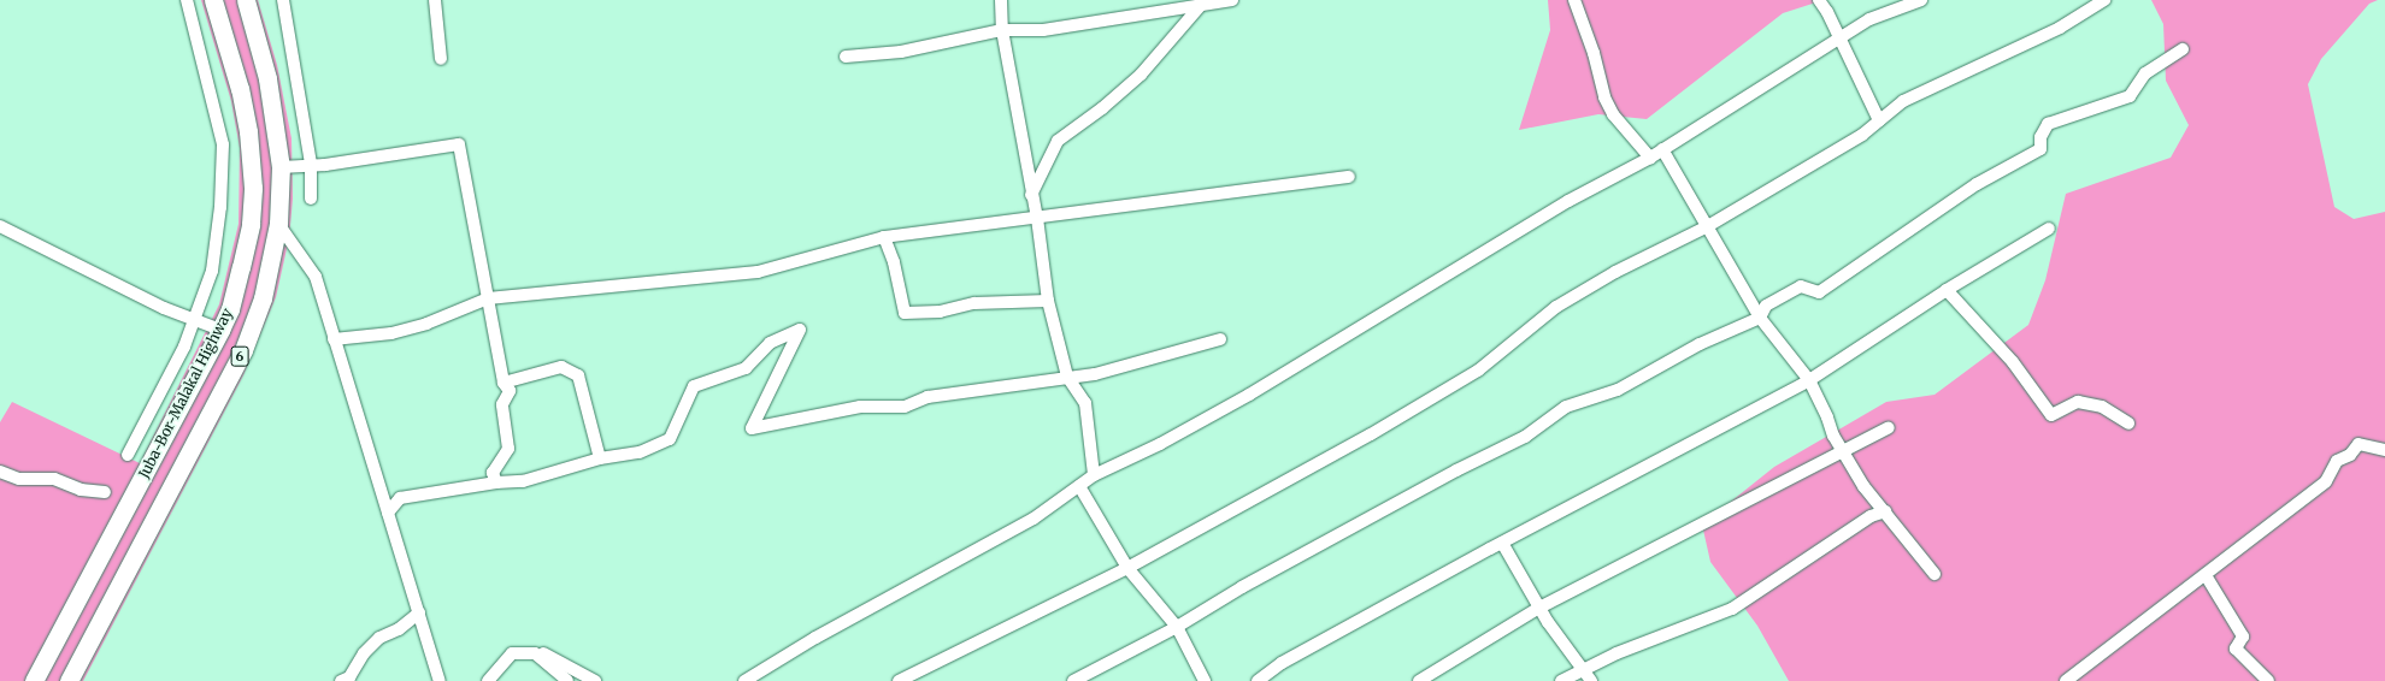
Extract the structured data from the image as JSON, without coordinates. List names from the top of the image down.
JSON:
{
  "streets": {
    "highway": ["6", "Juba-Bor-Malakal Highway"]
  }
}
